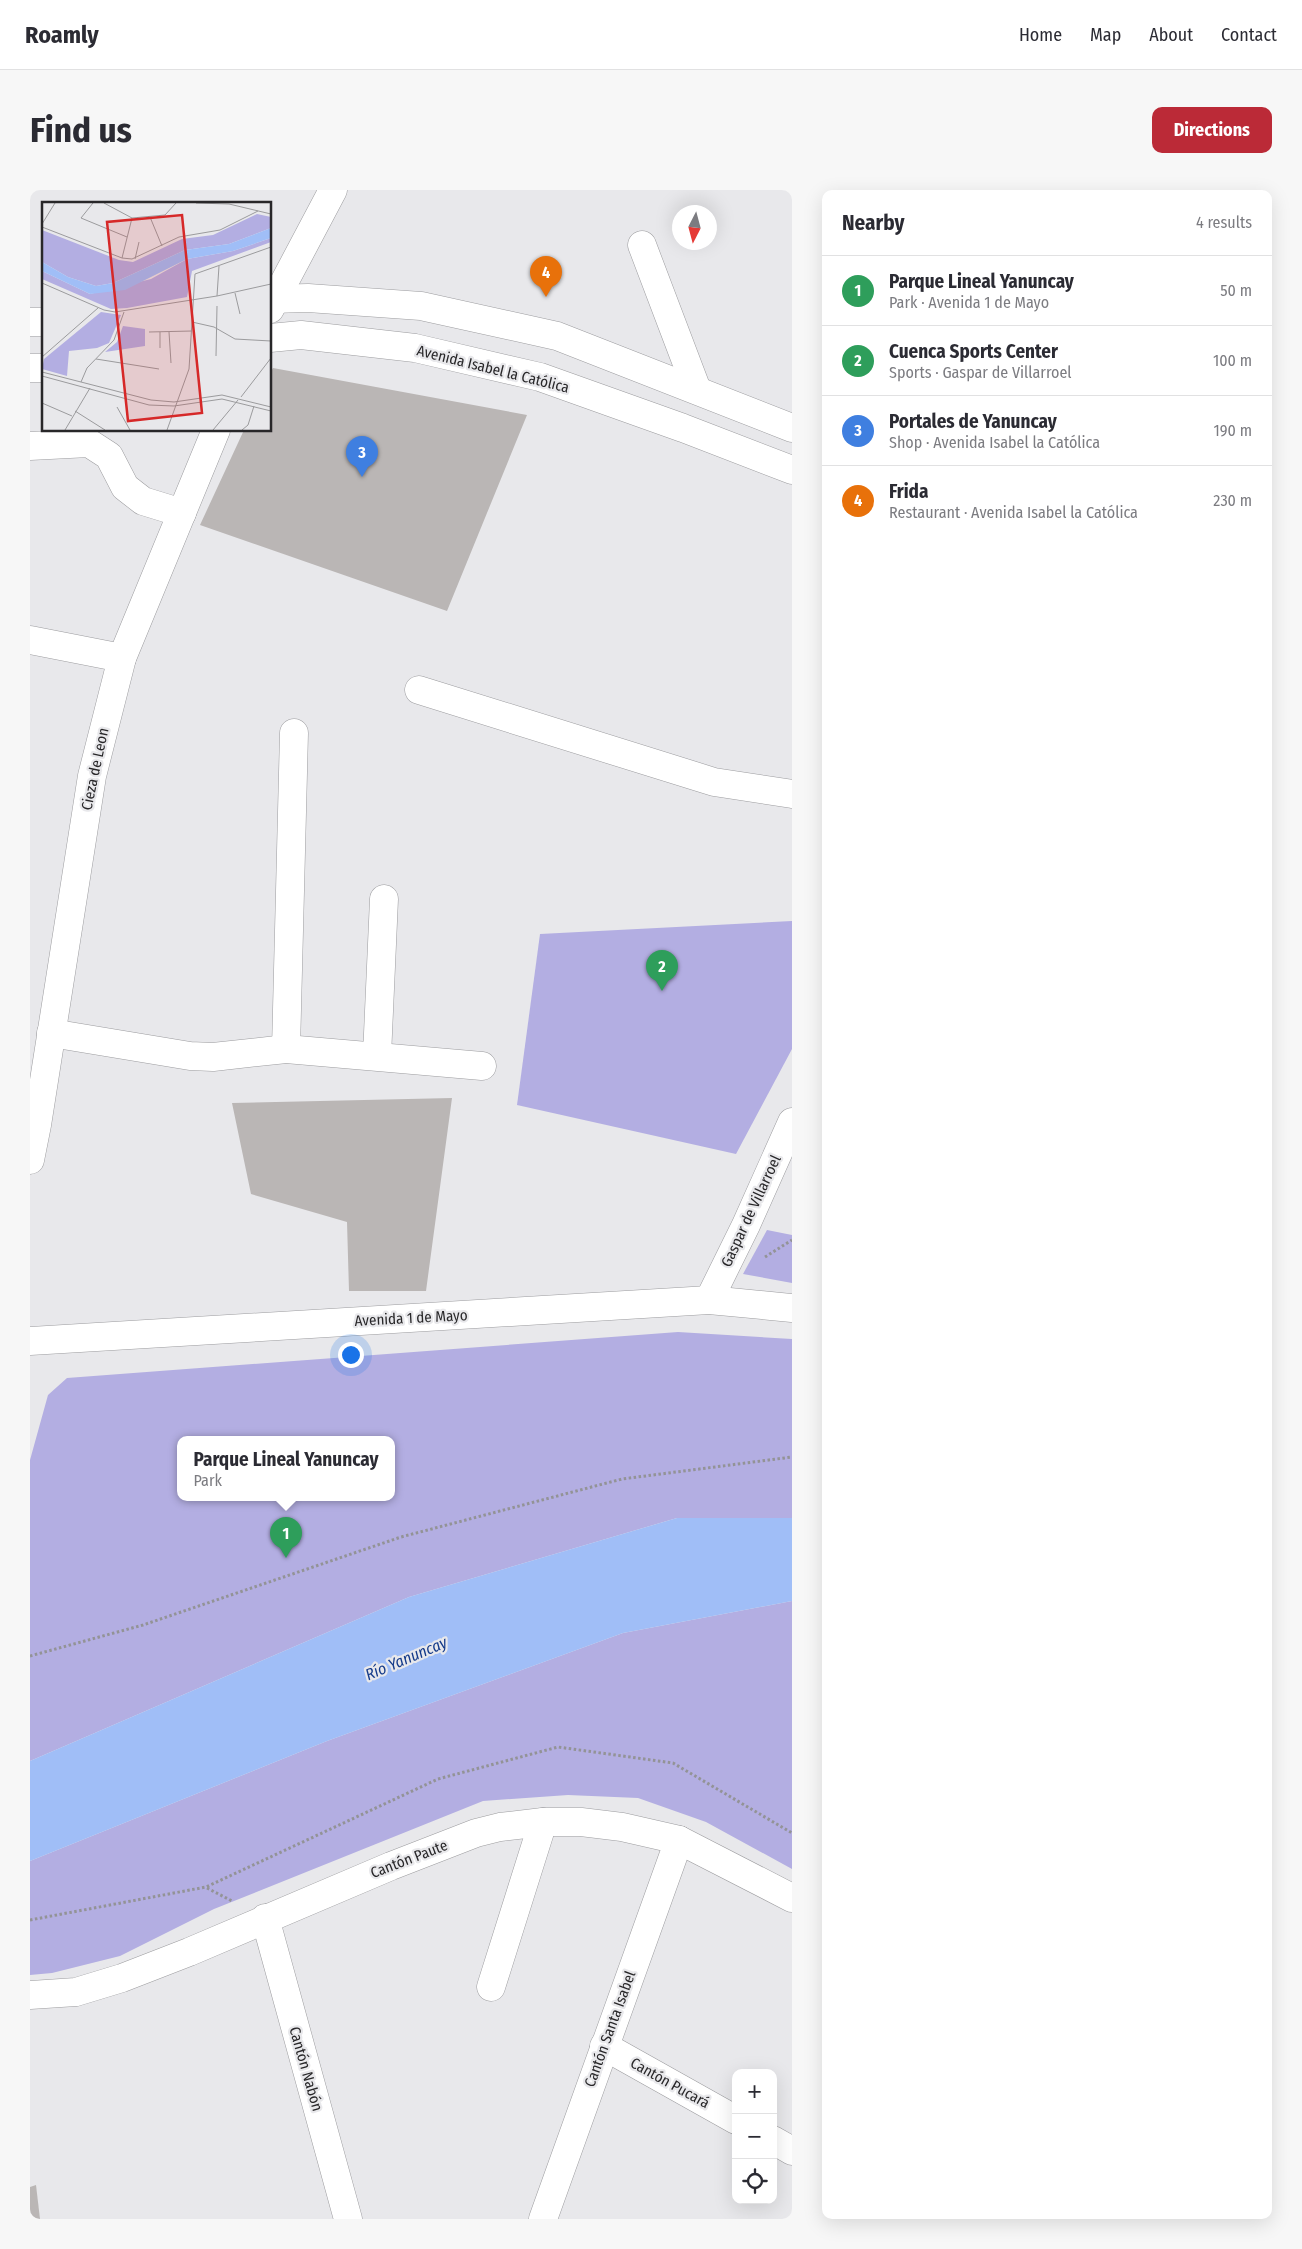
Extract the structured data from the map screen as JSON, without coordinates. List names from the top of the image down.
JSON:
{
  "streets": {
    "street": [
      "Avenida Isabel la Católica",
      "Cieza de Leon",
      "Gaspar de Villarroel",
      "Avenida 1 de Mayo",
      "Cantón Paute",
      "Cantón Santa Isabel",
      "Cantón Nabón",
      "Cantón Pucará"
    ]
  },
  "crossings": [
    ["Gaspar de Villarroel", "Avenida 1 de Mayo"],
    ["Cantón Paute", "Cantón Santa Isabel"],
    ["Cantón Paute", "Cantón Nabón"],
    ["Cantón Santa Isabel", "Cantón Pucará"]
  ],
  "water": ["Río Yanuncay"],
  "north": "bottom",
  "page": {
    "header": "Roamly",
    "nav": [
      "Home",
      "Map",
      "About",
      "Contact"
    ],
    "buttons": "Directions",
    "title": "Find us",
    "heading": ["Nearby", "4 results"],
    "list": [
      {
        "mark": "1",
        "name": "Parque Lineal Yanuncay",
        "note": "Park · Avenida 1 de Mayo",
        "value": "50 m"
      },
      {
        "mark": "2",
        "name": "Cuenca Sports Center",
        "note": "Sports · Gaspar de Villarroel",
        "value": "100 m"
      },
      {
        "mark": "3",
        "name": "Portales de Yanuncay",
        "note": "Shop · Avenida Isabel la Católica",
        "value": "190 m"
      },
      {
        "mark": "4",
        "name": "Frida",
        "note": "Restaurant · Avenida Isabel la Católica",
        "value": "230 m"
      }
    ],
    "pins": [
      "4",
      "3",
      "2",
      "1"
    ],
    "popup": ["Parque Lineal Yanuncay", "Park"],
    "map_buttons": ["+", "−"]
  }
}
